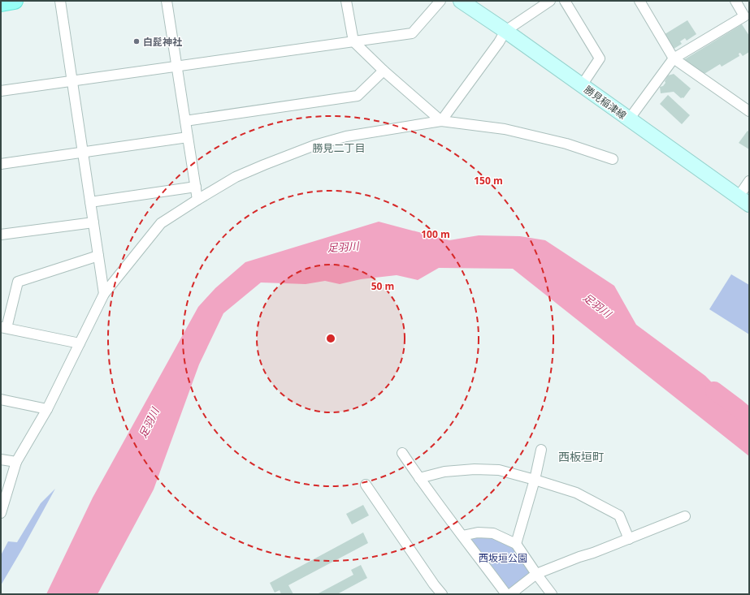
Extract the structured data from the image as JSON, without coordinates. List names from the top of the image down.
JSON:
{
  "streets": {
    "main road": ["勝見稲津線"]
  },
  "districts": ["勝見二丁目", "西板垣町"],
  "water": ["足羽川"],
  "parks": ["西坂垣公園"],
  "places": ["白髭神社"],
  "rings": ["150 m", "100 m", "50 m"]
}
